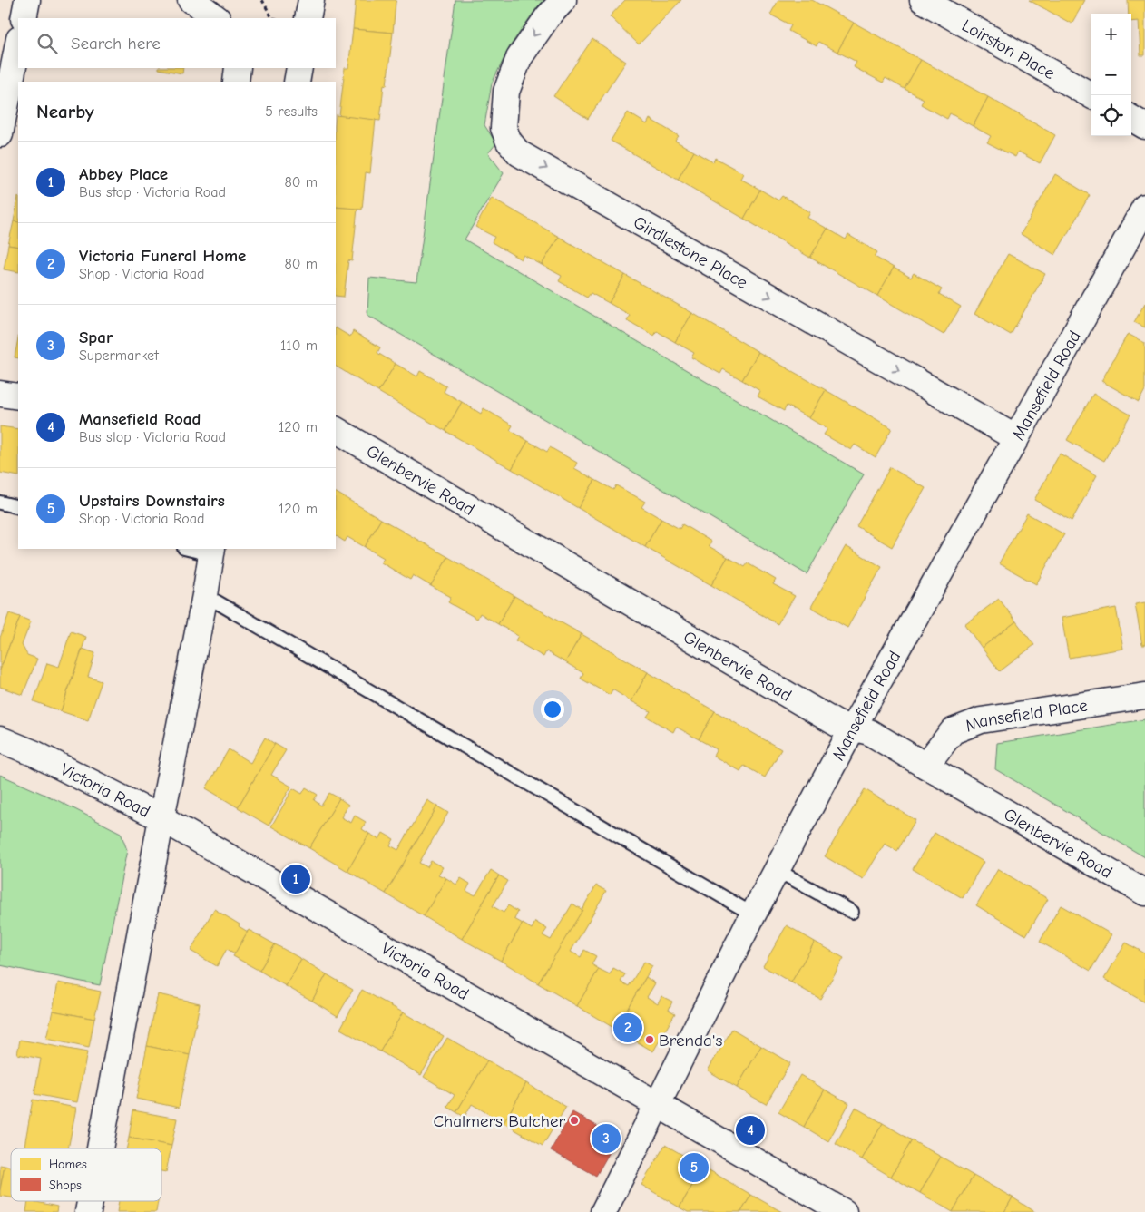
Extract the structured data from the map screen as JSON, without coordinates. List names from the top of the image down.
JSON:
{
  "streets": {
    "street": [
      "Loirston Place",
      "Girdlestone Place",
      "Mansefield Road",
      "Glenbervie Road",
      "Mansefield Place",
      "Victoria Road"
    ]
  },
  "crossings": [
    ["Girdlestone Place", "Mansefield Road"],
    ["Mansefield Road", "Glenbervie Road"],
    ["Mansefield Road", "Victoria Road"],
    ["Glenbervie Road", "Mansefield Place"]
  ],
  "one_way": ["Girdlestone Place"],
  "places": ["Brenda's", "Chalmers Butcher"],
  "legend": ["Homes", "Shops"],
  "page": {
    "map_buttons": ["+", "−"],
    "search": "Search here",
    "heading": ["Nearby", "5 results"],
    "list": [
      {
        "mark": "1",
        "name": "Abbey Place",
        "note": "Bus stop · Victoria Road",
        "value": "80 m"
      },
      {
        "mark": "2",
        "name": "Victoria Funeral Home",
        "note": "Shop · Victoria Road",
        "value": "80 m"
      },
      {
        "mark": "3",
        "name": "Spar",
        "note": "Supermarket",
        "value": "110 m"
      },
      {
        "mark": "4",
        "name": "Mansefield Road",
        "note": "Bus stop · Victoria Road",
        "value": "120 m"
      },
      {
        "mark": "5",
        "name": "Upstairs Downstairs",
        "note": "Shop · Victoria Road",
        "value": "120 m"
      }
    ],
    "pins": [
      "1",
      "2",
      "4",
      "3",
      "5"
    ]
  }
}
